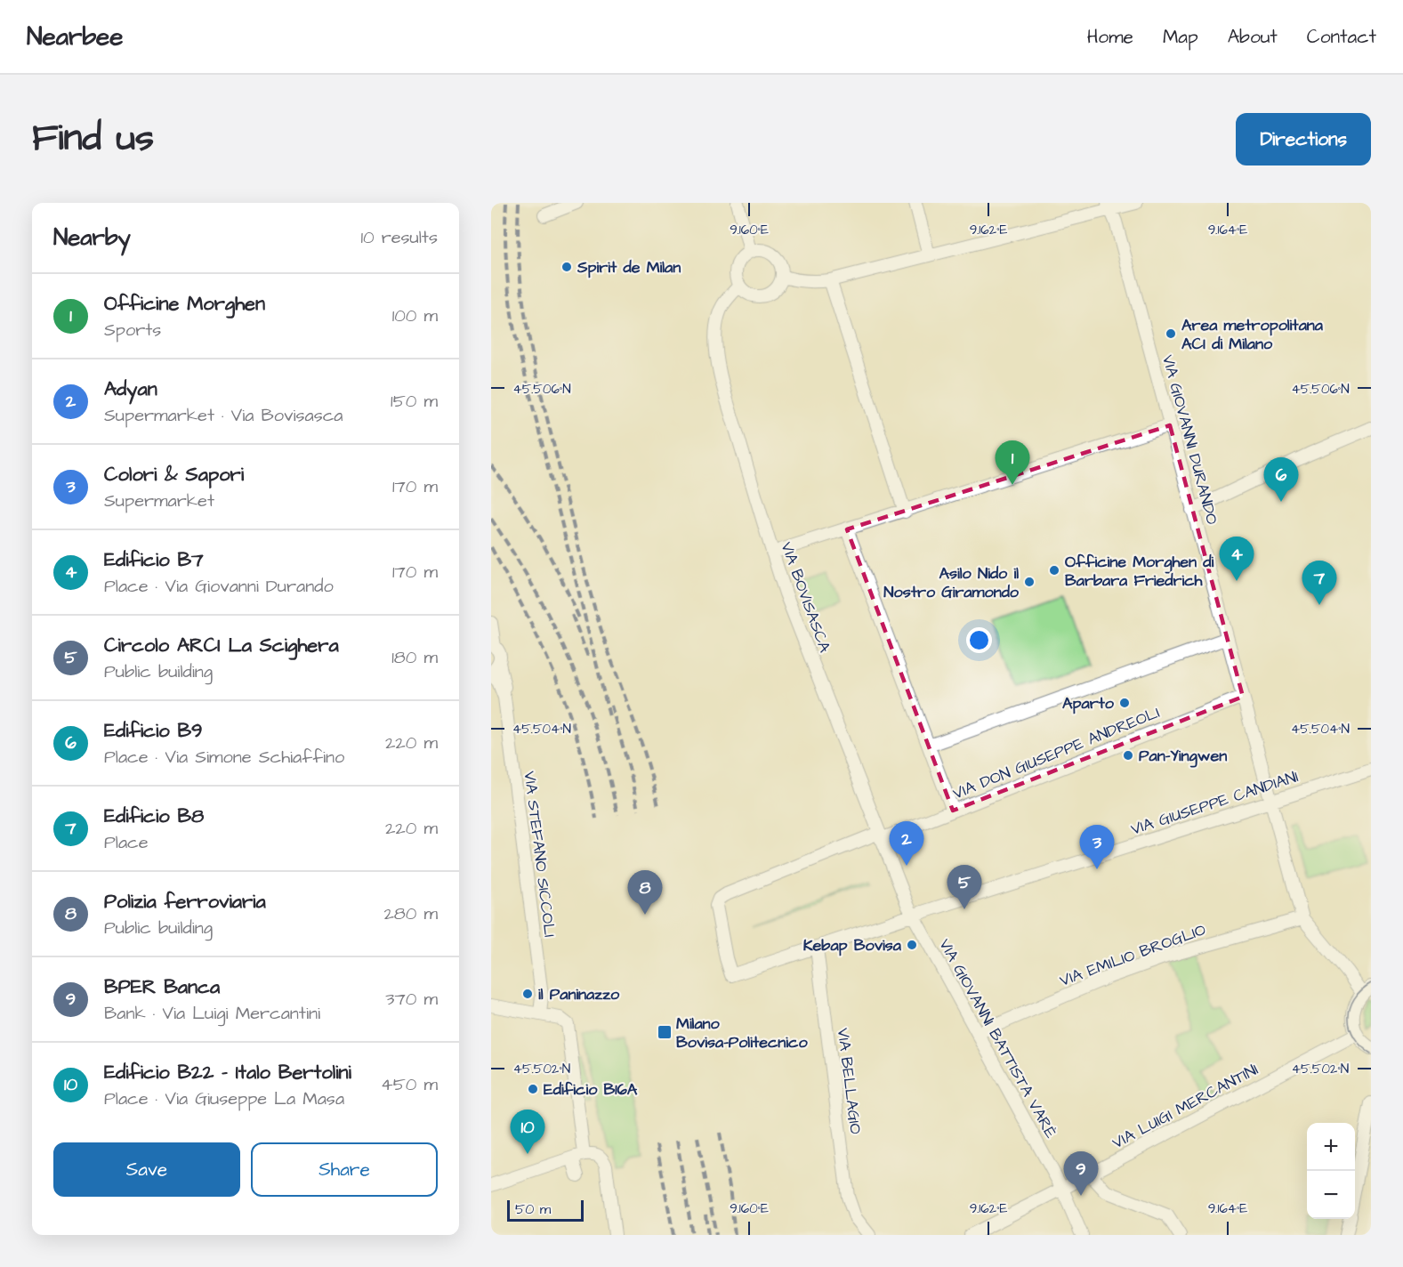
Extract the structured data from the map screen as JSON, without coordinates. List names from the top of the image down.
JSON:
{
  "streets": {
    "street": [
      "VIA GIOVANNI DURANDO",
      "VIA BOVISASCA",
      "VIA DON GIUSEPPE ANDREOLI",
      "VIA GIUSEPPE CANDIANI",
      "VIA STEFANO SICCOLI",
      "VIA EMILIO BROGLIO",
      "VIA GIOVANNI BATTISTA VARÈ",
      "VIA BELLAGIO",
      "VIA LUIGI MERCANTINI"
    ]
  },
  "crossings": [
    ["VIA GIOVANNI DURANDO", "VIA DON GIUSEPPE ANDREOLI"],
    ["VIA GIOVANNI DURANDO", "VIA GIUSEPPE CANDIANI"],
    ["VIA GIOVANNI DURANDO", "VIA EMILIO BROGLIO"],
    ["VIA BOVISASCA", "VIA DON GIUSEPPE ANDREOLI"],
    ["VIA BOVISASCA", "VIA GIUSEPPE CANDIANI"],
    ["VIA BOVISASCA", "VIA GIOVANNI BATTISTA VARÈ"],
    ["VIA DON GIUSEPPE ANDREOLI", "VIA GIUSEPPE CANDIANI"],
    ["VIA DON GIUSEPPE ANDREOLI", "VIA BELLAGIO"],
    ["VIA GIUSEPPE CANDIANI", "VIA GIOVANNI BATTISTA VARÈ"],
    ["VIA GIUSEPPE CANDIANI", "VIA BELLAGIO"],
    ["VIA EMILIO BROGLIO", "VIA GIOVANNI BATTISTA VARÈ"],
    ["VIA GIOVANNI BATTISTA VARÈ", "VIA LUIGI MERCANTINI"]
  ],
  "places": {
    "other": [
      "Spirit de Milan",
      "Area metropolitana ACI di Milano",
      "Officine Morghen di Barbara Friedrich",
      "Asilo Nido il Nostro Giramondo",
      "Aparto",
      "Pan-Yingwen",
      "Kebap Bovisa",
      "il Paninazzo",
      "Edificio B16A"
    ],
    "transit": ["Milano Bovisa-Politecnico"]
  },
  "scale_bar": "50 m",
  "page": {
    "header": "Nearbee",
    "nav": [
      "Home",
      "Map",
      "About",
      "Contact"
    ],
    "title": "Find us",
    "buttons": [
      "Directions",
      ["Save", "Share"]
    ],
    "heading": ["Nearby", "10 results"],
    "list": [
      {
        "mark": "1",
        "name": "Officine Morghen",
        "note": "Sports",
        "value": "100 m"
      },
      {
        "mark": "2",
        "name": "Adyan",
        "note": "Supermarket · Via Bovisasca",
        "value": "150 m"
      },
      {
        "mark": "3",
        "name": "Colori & Sapori",
        "note": "Supermarket",
        "value": "170 m"
      },
      {
        "mark": "4",
        "name": "Edificio B7",
        "note": "Place · Via Giovanni Durando",
        "value": "170 m"
      },
      {
        "mark": "5",
        "name": "Circolo ARCI La Scighera",
        "note": "Public building",
        "value": "180 m"
      },
      {
        "mark": "6",
        "name": "Edificio B9",
        "note": "Place · Via Simone Schiaffino",
        "value": "220 m"
      },
      {
        "mark": "7",
        "name": "Edificio B8",
        "note": "Place",
        "value": "220 m"
      },
      {
        "mark": "8",
        "name": "Polizia ferroviaria",
        "note": "Public building",
        "value": "280 m"
      },
      {
        "mark": "9",
        "name": "BPER Banca",
        "note": "Bank · Via Luigi Mercantini",
        "value": "370 m"
      },
      {
        "mark": "10",
        "name": "Edificio B22 – Italo Bertolini",
        "note": "Place · Via Giuseppe La Masa",
        "value": "450 m"
      }
    ],
    "pins": [
      "1",
      "6",
      "4",
      "7",
      "2",
      "3",
      "5",
      "8",
      "10",
      "9"
    ],
    "map_buttons": ["+", "−"],
    "scale": "50 m"
  },
  "coordinates": [
    "9.160°E",
    "9.162°E",
    "9.164°E",
    "45.506°N",
    "45.504°N",
    "45.502°N"
  ]
}
